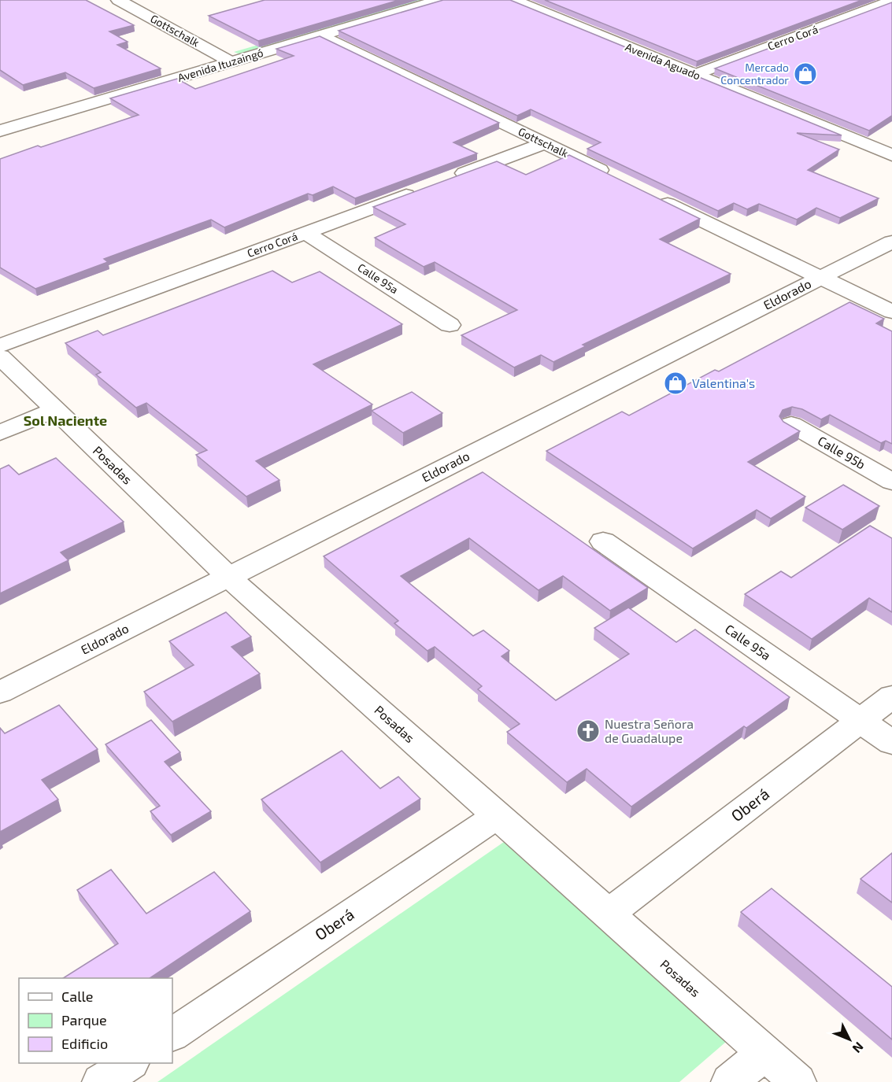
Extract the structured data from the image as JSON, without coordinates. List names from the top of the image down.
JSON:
{
  "streets": {
    "street": [
      "Gottschalk",
      "Cerro Corá",
      "Avenida Aguado",
      "Avenida Ituzaingó",
      "Calle 95a",
      "Eldorado",
      "Calle 95b",
      "Posadas",
      "Oberá"
    ]
  },
  "crossings": [
    ["Gottschalk", "Avenida Ituzaingó"],
    ["Cerro Corá", "Avenida Aguado"],
    ["Cerro Corá", "Calle 95a"],
    ["Calle 95a", "Oberá"],
    ["Eldorado", "Posadas"],
    ["Posadas", "Oberá"]
  ],
  "districts": ["Sol Naciente"],
  "places": {
    "shop": ["Mercado Concentrador", "Valentina's"],
    "church": ["Nuestra Señora de Guadalupe"]
  },
  "legend": ["Calle", "Parque", "Edificio"],
  "north": "bottom right"
}
